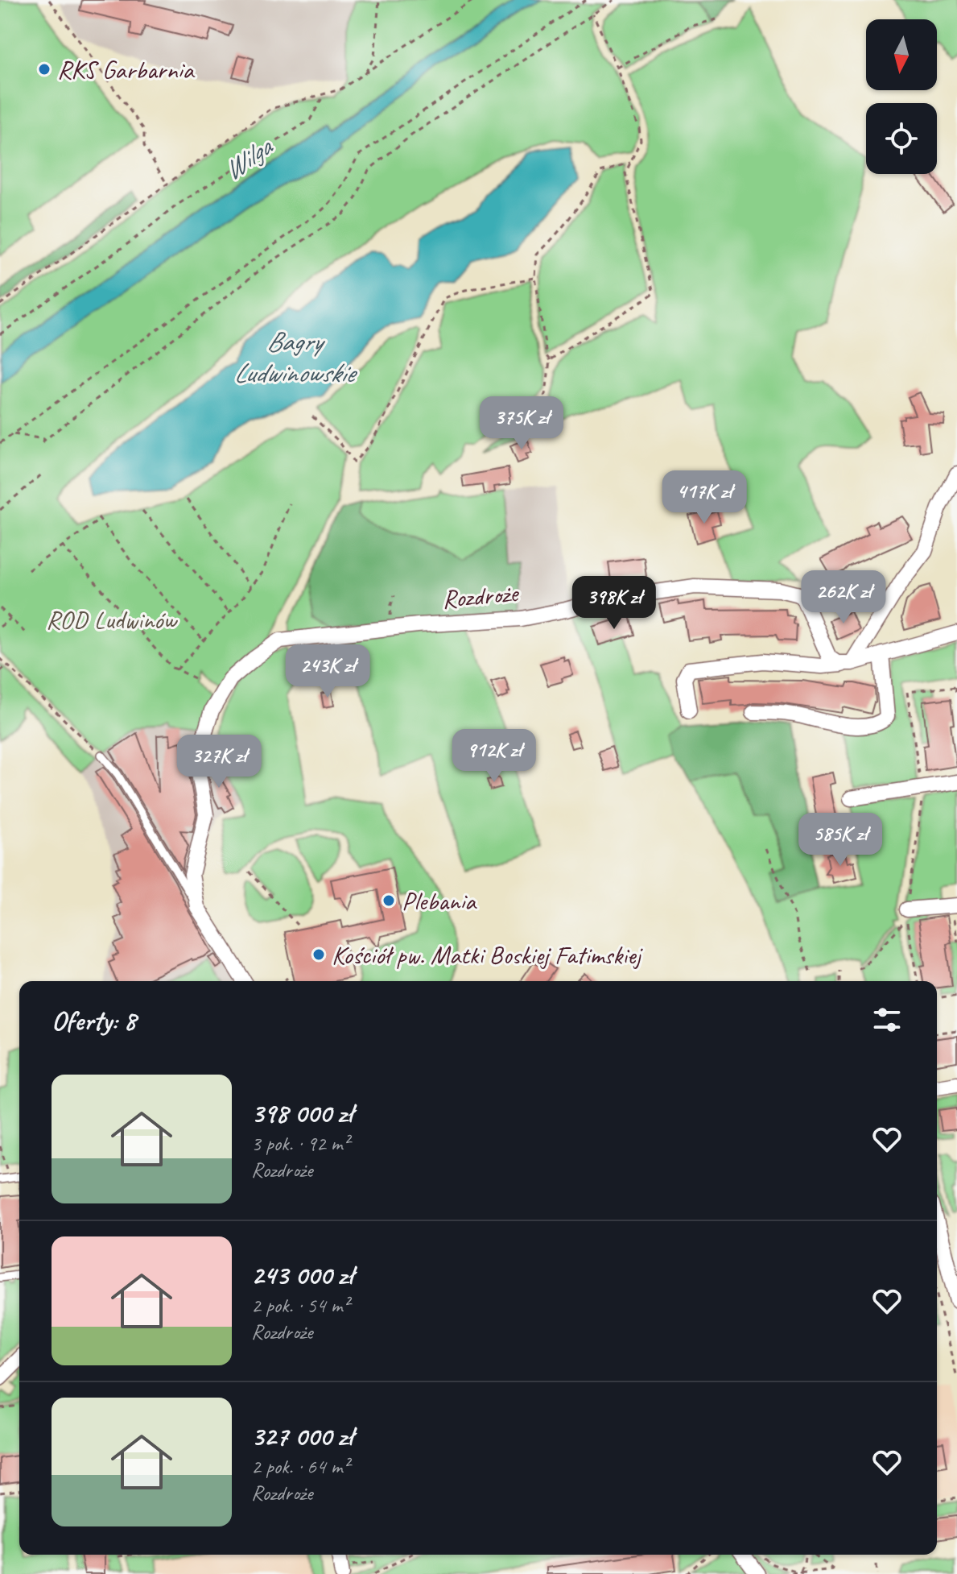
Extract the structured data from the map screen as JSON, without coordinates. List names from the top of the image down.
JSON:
{
  "streets": {
    "street": ["Rozdroże"]
  },
  "water": ["Wilga", "Bagry Ludwinowskie"],
  "parks": ["ROD Ludwinów"],
  "places": ["RKS Garbarnia", "Plebania", "Kościół pw. Matki Boskiej Fatimskiej"],
  "north": "bottom",
  "page": {
    "price": [
      "375K zł",
      "417K zł",
      "262K zł",
      "398K zł",
      "243K zł",
      "912K zł",
      "327K zł",
      "585K zł"
    ],
    "heading": "Oferty: 8",
    "list": [
      {
        "name": "398 000 zł",
        "note": "3 pok. · 92 m² · Rozdroże"
      },
      {
        "name": "243 000 zł",
        "note": "2 pok. · 54 m² · Rozdroże"
      },
      {
        "name": "327 000 zł",
        "note": "2 pok. · 64 m² · Rozdroże"
      }
    ]
  }
}
